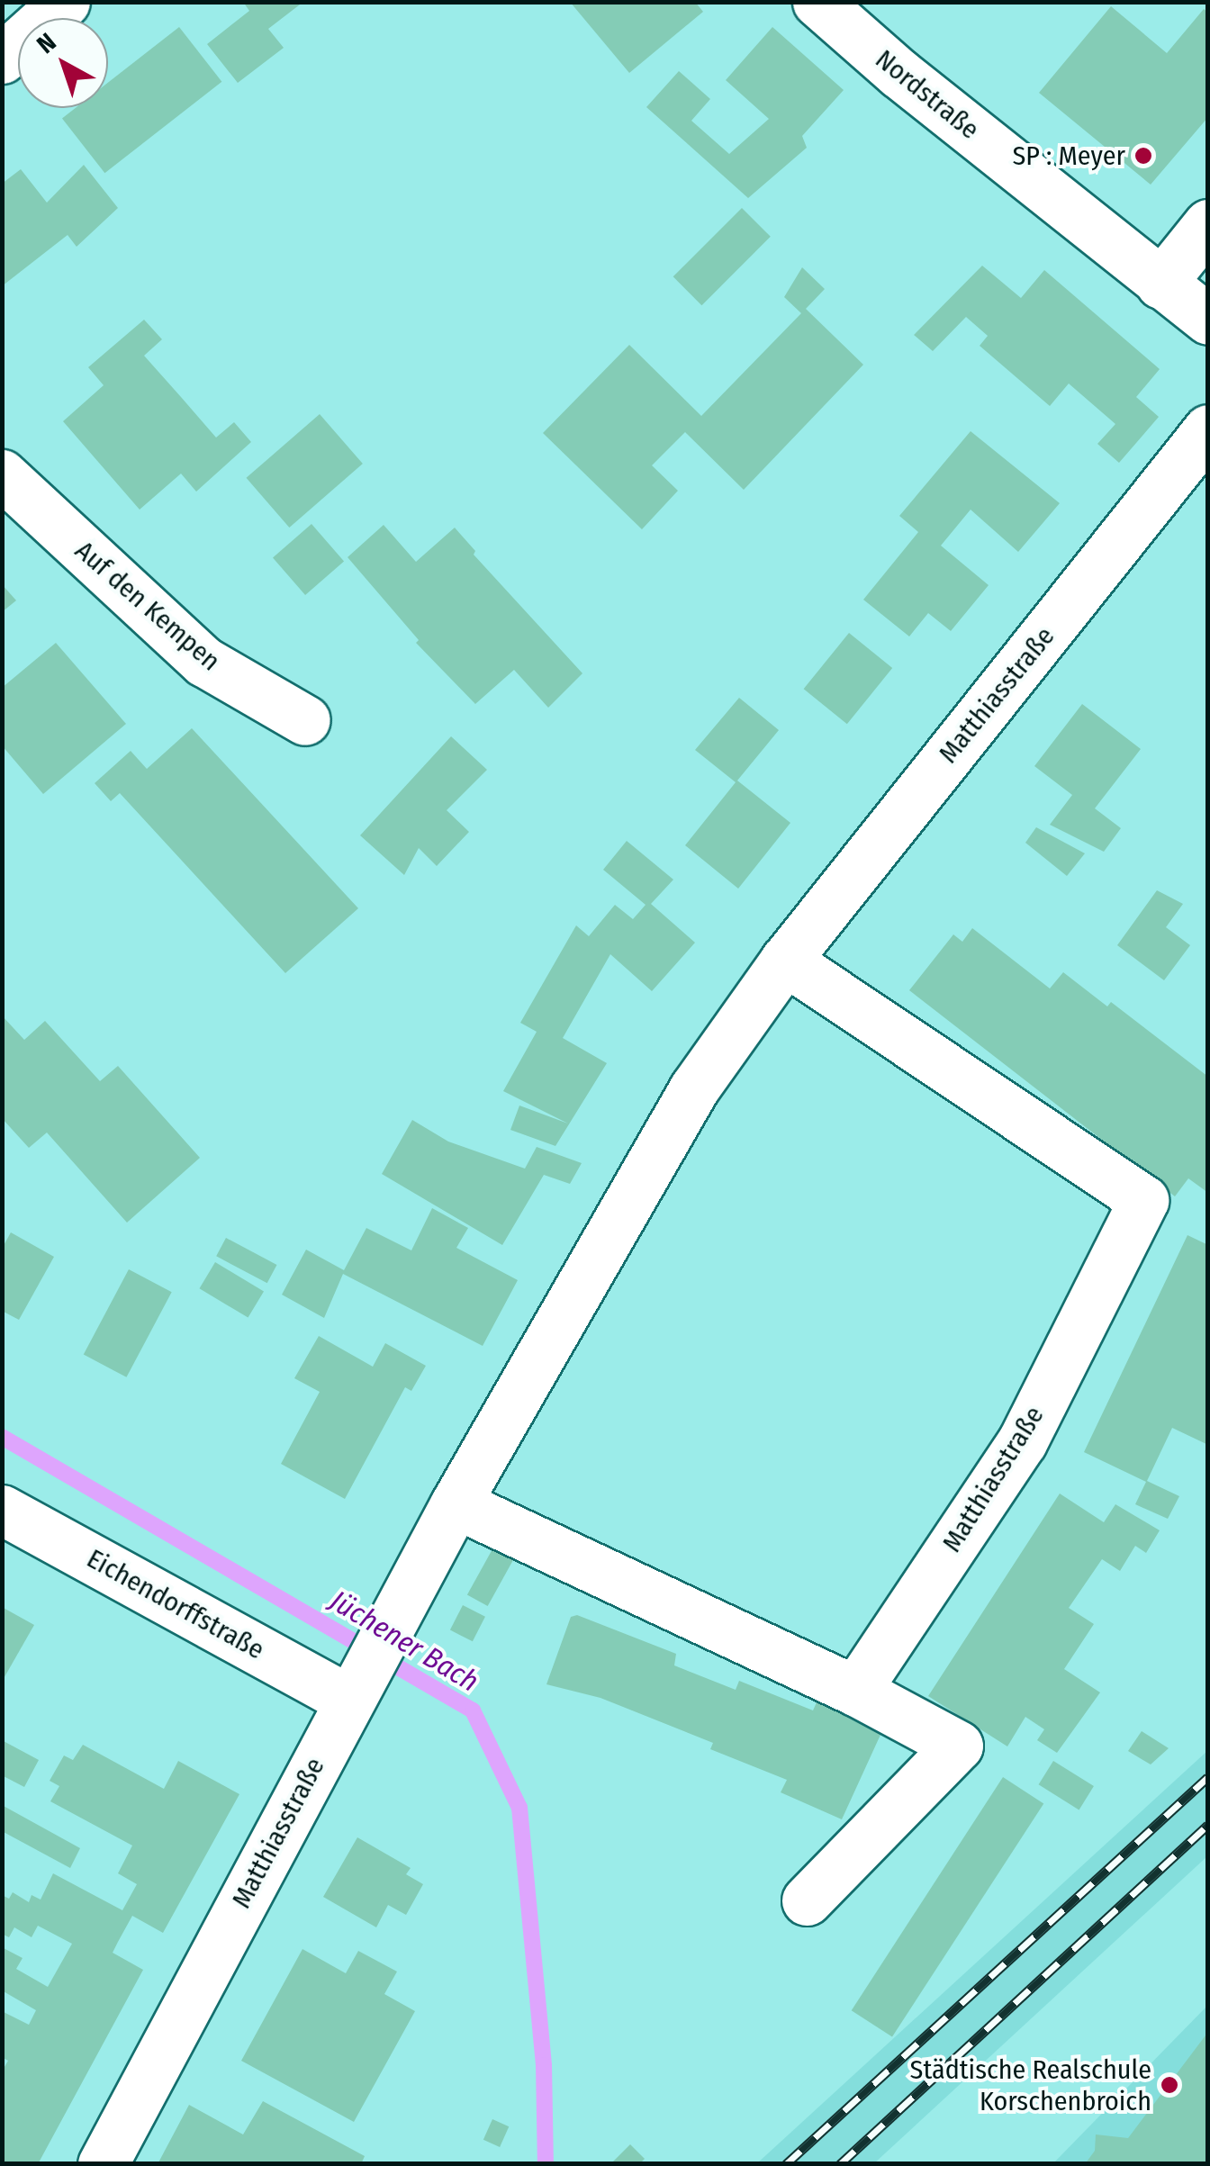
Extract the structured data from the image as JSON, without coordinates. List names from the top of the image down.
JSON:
{
  "streets": {
    "street": [
      "Nordstraße",
      "Auf den Kempen",
      "Matthiasstraße",
      "Eichendorffstraße"
    ]
  },
  "crossings": [
    ["Matthiasstraße", "Eichendorffstraße"]
  ],
  "water": ["Jüchener Bach"],
  "places": ["SP : Meyer", "Städtische Realschule Korschenbroich"],
  "north": "top left"
}
